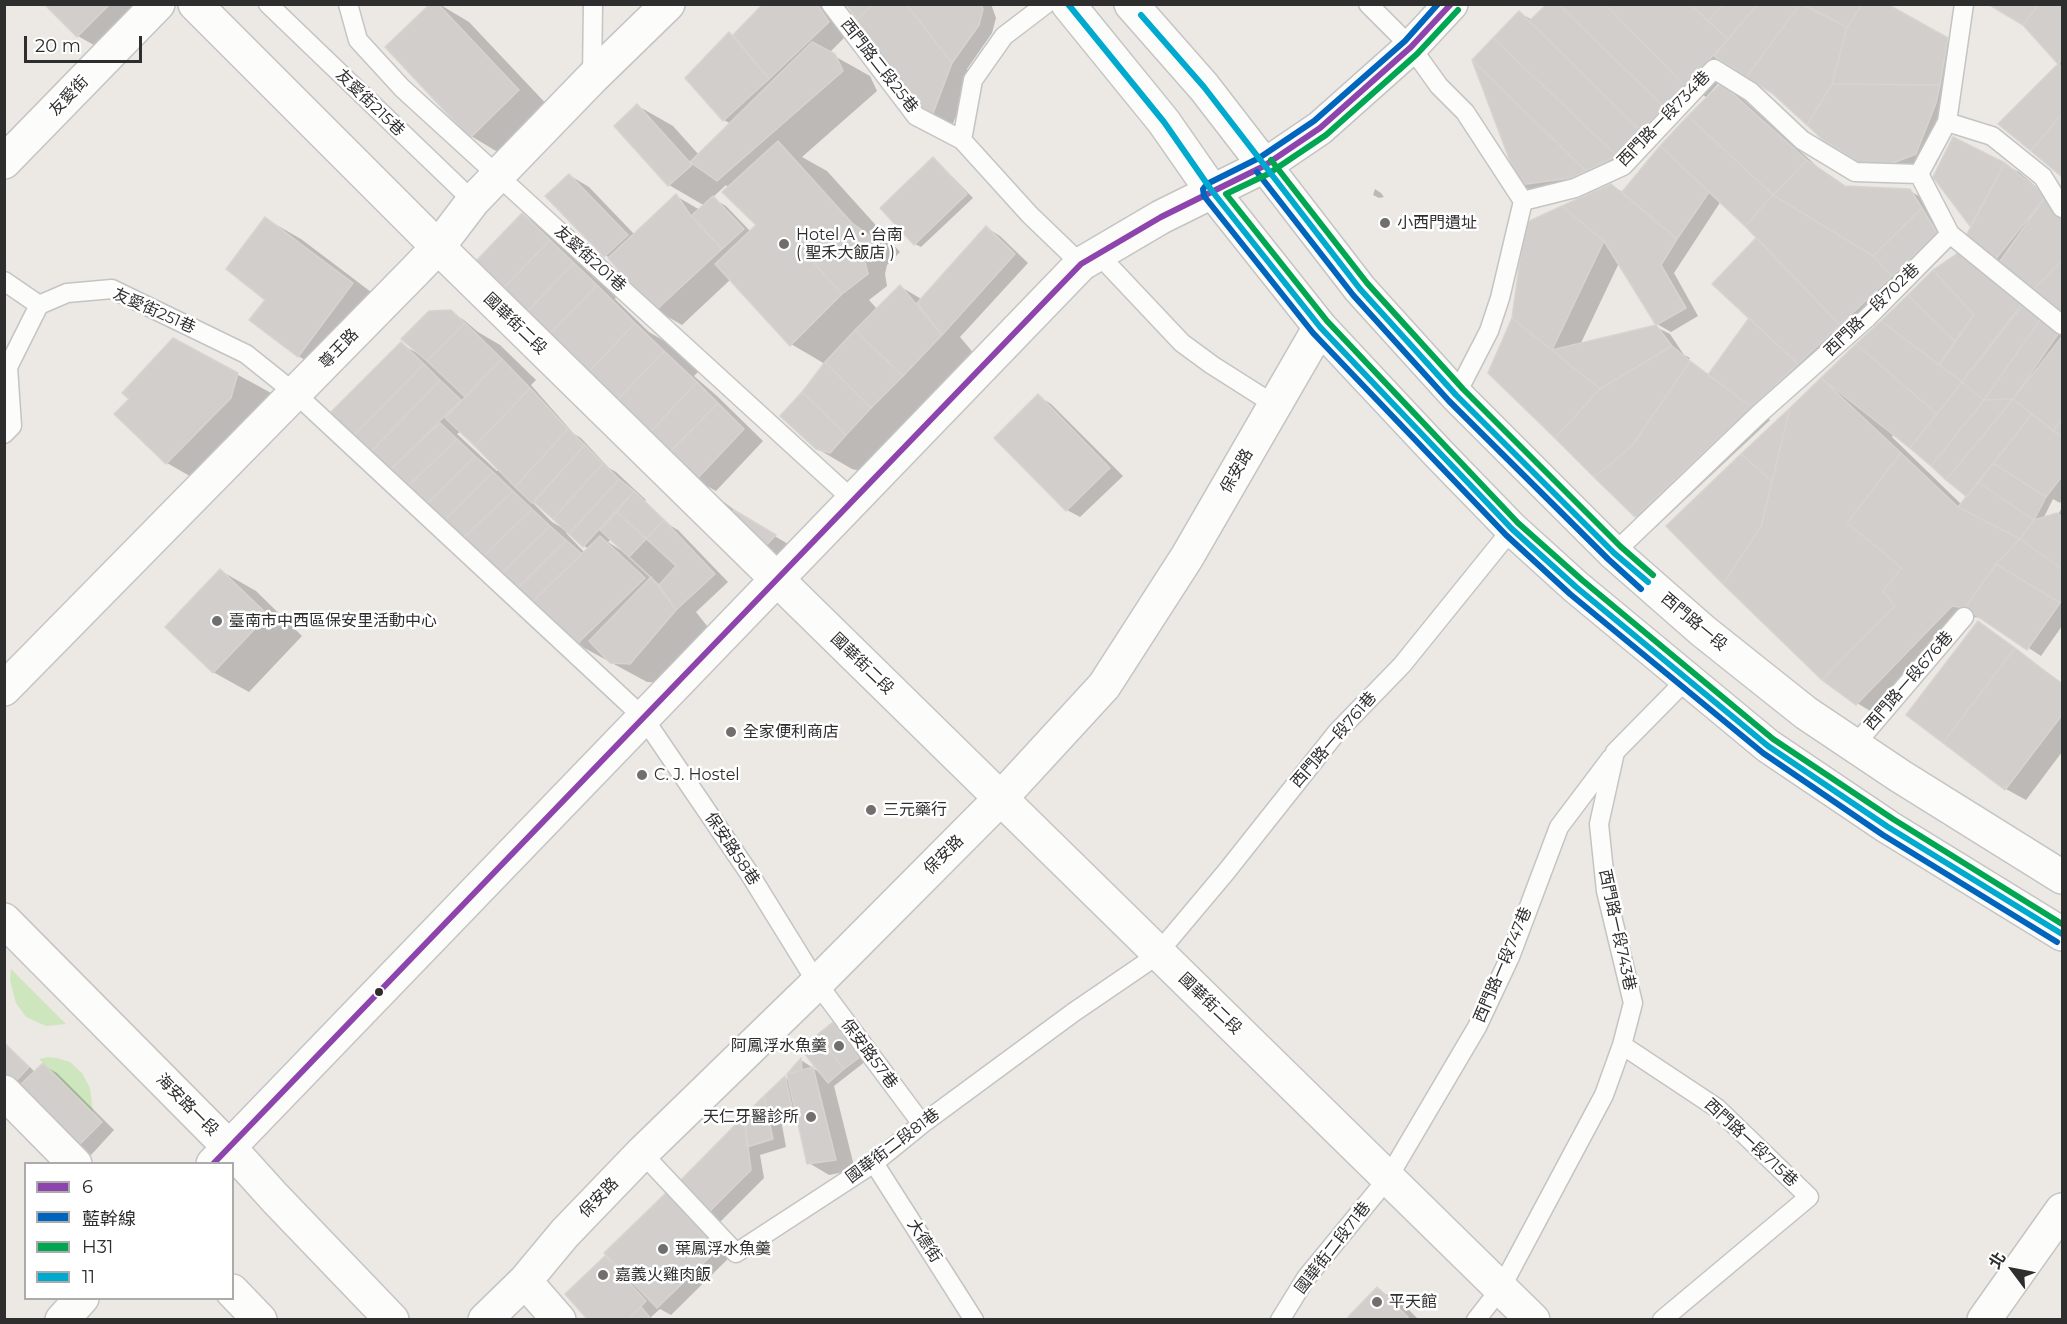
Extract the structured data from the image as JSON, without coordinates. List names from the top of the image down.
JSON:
{
  "streets": {
    "street": [
      "友愛街",
      "國華街二段",
      "尊王路",
      "保安路",
      "西門路一段",
      "海安路一段"
    ],
    "lane": [
      "西門路二段25巷",
      "友愛街215巷",
      "西門路一段734巷",
      "友愛街201巷",
      "西門路一段702巷",
      "友愛街251巷",
      "西門路一段676巷",
      "西門路一段761巷",
      "保安路58巷",
      "西門路一段743巷",
      "西門路一段747巷",
      "保安路57巷",
      "西門路一段715巷",
      "國華街二段81巷",
      "大德街",
      "國華街二段71巷"
    ]
  },
  "crossings": [
    ["友愛街215巷", "尊王路"],
    ["友愛街201巷", "尊王路"],
    ["西門路一段702巷", "西門路一段"],
    ["友愛街251巷", "尊王路"],
    ["友愛街251巷", "保安路58巷"],
    ["國華街二段", "尊王路"],
    ["國華街二段", "保安路"],
    ["國華街二段", "西門路一段761巷"],
    ["國華街二段", "西門路一段743巷"],
    ["國華街二段", "西門路一段747巷"],
    ["國華街二段", "國華街二段81巷"],
    ["國華街二段", "國華街二段71巷"],
    ["保安路", "保安路58巷"],
    ["保安路", "保安路57巷"],
    ["保安路", "國華街二段81巷"],
    ["西門路一段", "西門路一段676巷"],
    ["西門路一段761巷", "國華街二段81巷"],
    ["保安路58巷", "保安路57巷"],
    ["西門路一段743巷", "西門路一段747巷"],
    ["西門路一段743巷", "西門路一段715巷"],
    ["西門路一段747巷", "國華街二段71巷"],
    ["保安路57巷", "國華街二段81巷"],
    ["國華街二段81巷", "大德街"]
  ],
  "places": [
    "小西門遺址",
    "Hotel A．台南 ( 聖禾大飯店 )",
    "臺南市中西區保安里活動中心",
    "全家便利商店",
    "C. J. Hostel",
    "三元藥行",
    "阿鳳浮水魚羹",
    "天仁牙醫診所",
    "葉鳳浮水魚羹",
    "嘉義火雞肉飯",
    "平天館"
  ],
  "lines": [
    "transit line 6",
    "transit line 藍幹線",
    "transit line 11",
    "transit line H31"
  ],
  "legend": [
    "6",
    "藍幹線",
    "H31",
    "11"
  ],
  "scale_bar": "20 m",
  "north": "top left"
}
